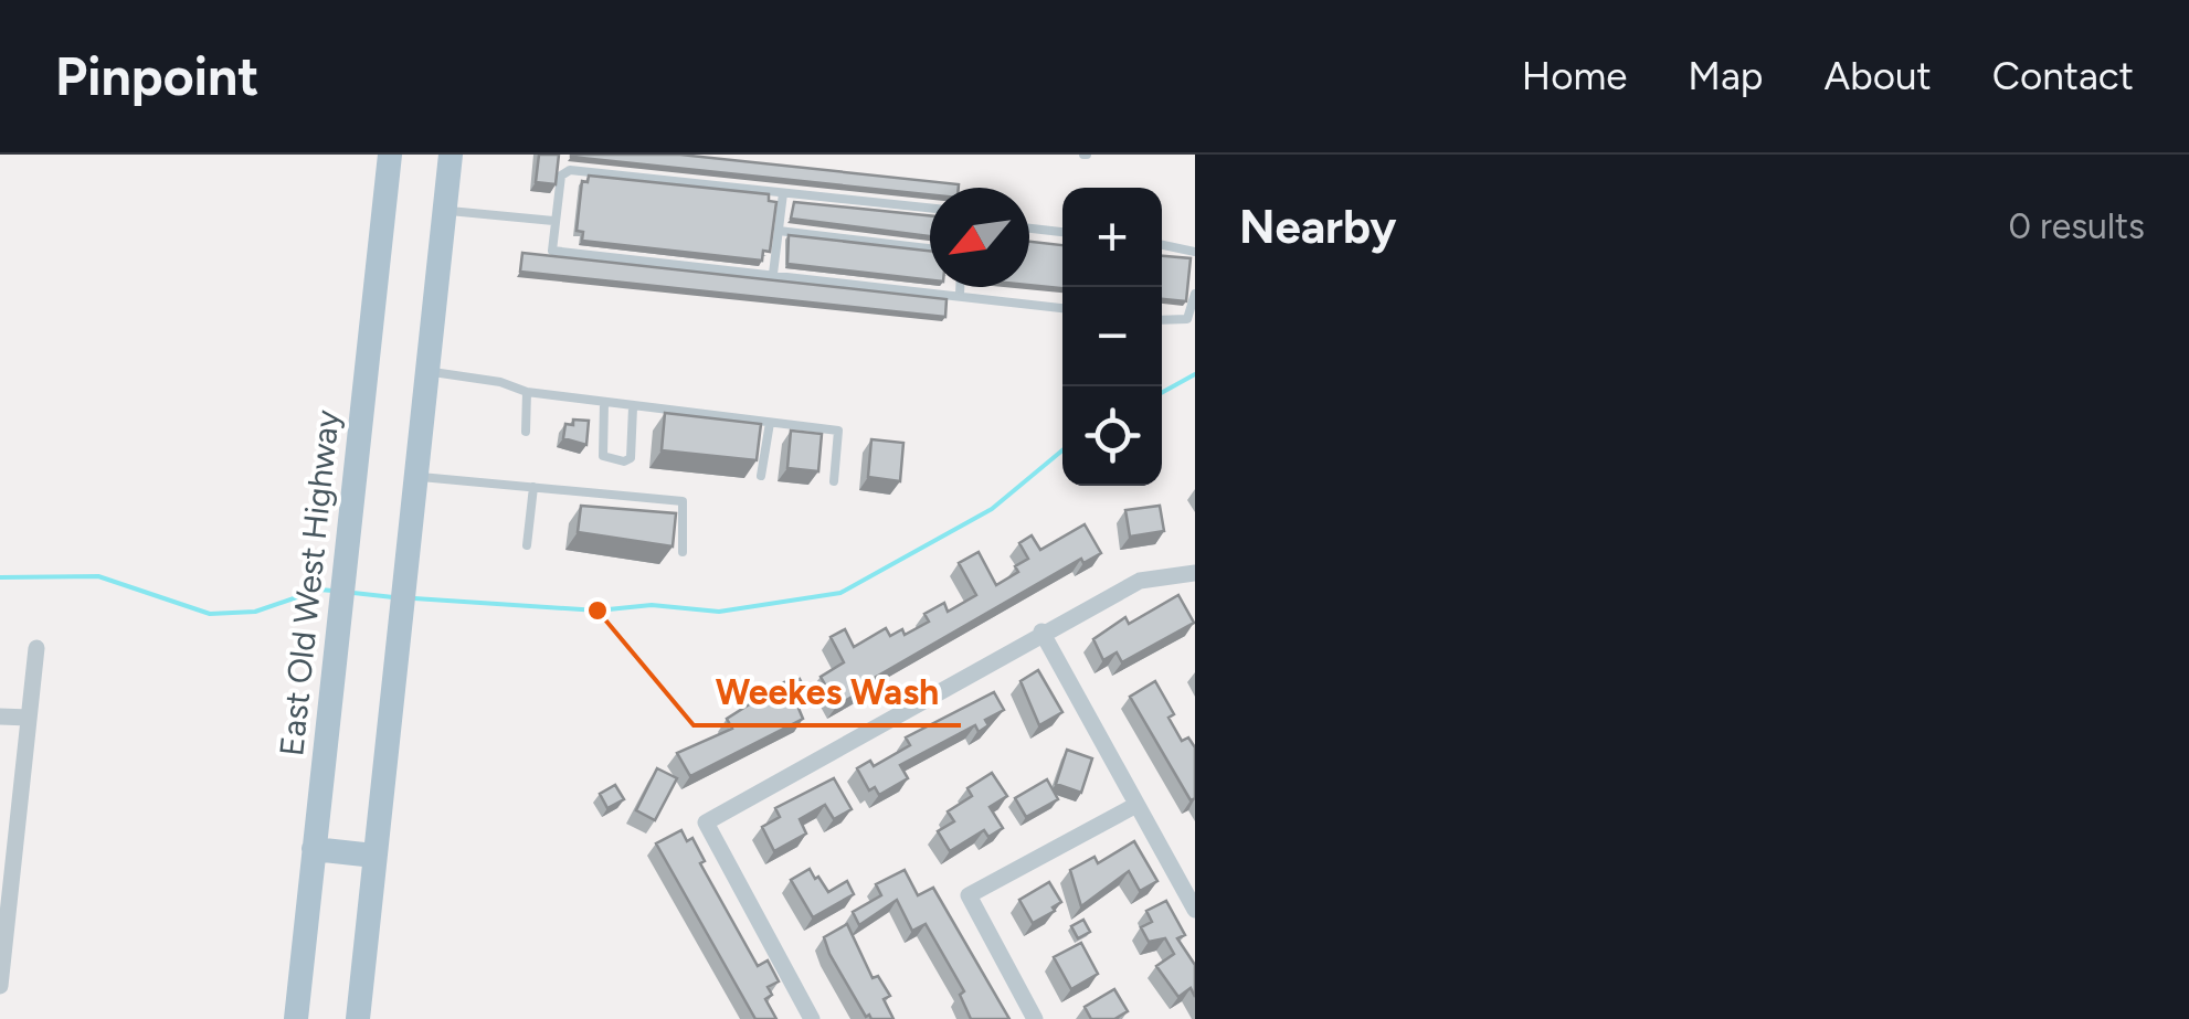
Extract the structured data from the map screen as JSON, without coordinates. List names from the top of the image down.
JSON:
{
  "streets": {
    "main road": ["East Old West Highway"]
  },
  "places": ["Weekes Wash"],
  "north": "bottom left",
  "page": {
    "header": "Pinpoint",
    "nav": [
      "Home",
      "Map",
      "About",
      "Contact"
    ],
    "heading": ["Nearby", "0 results"],
    "map_buttons": ["+", "−"]
  }
}
